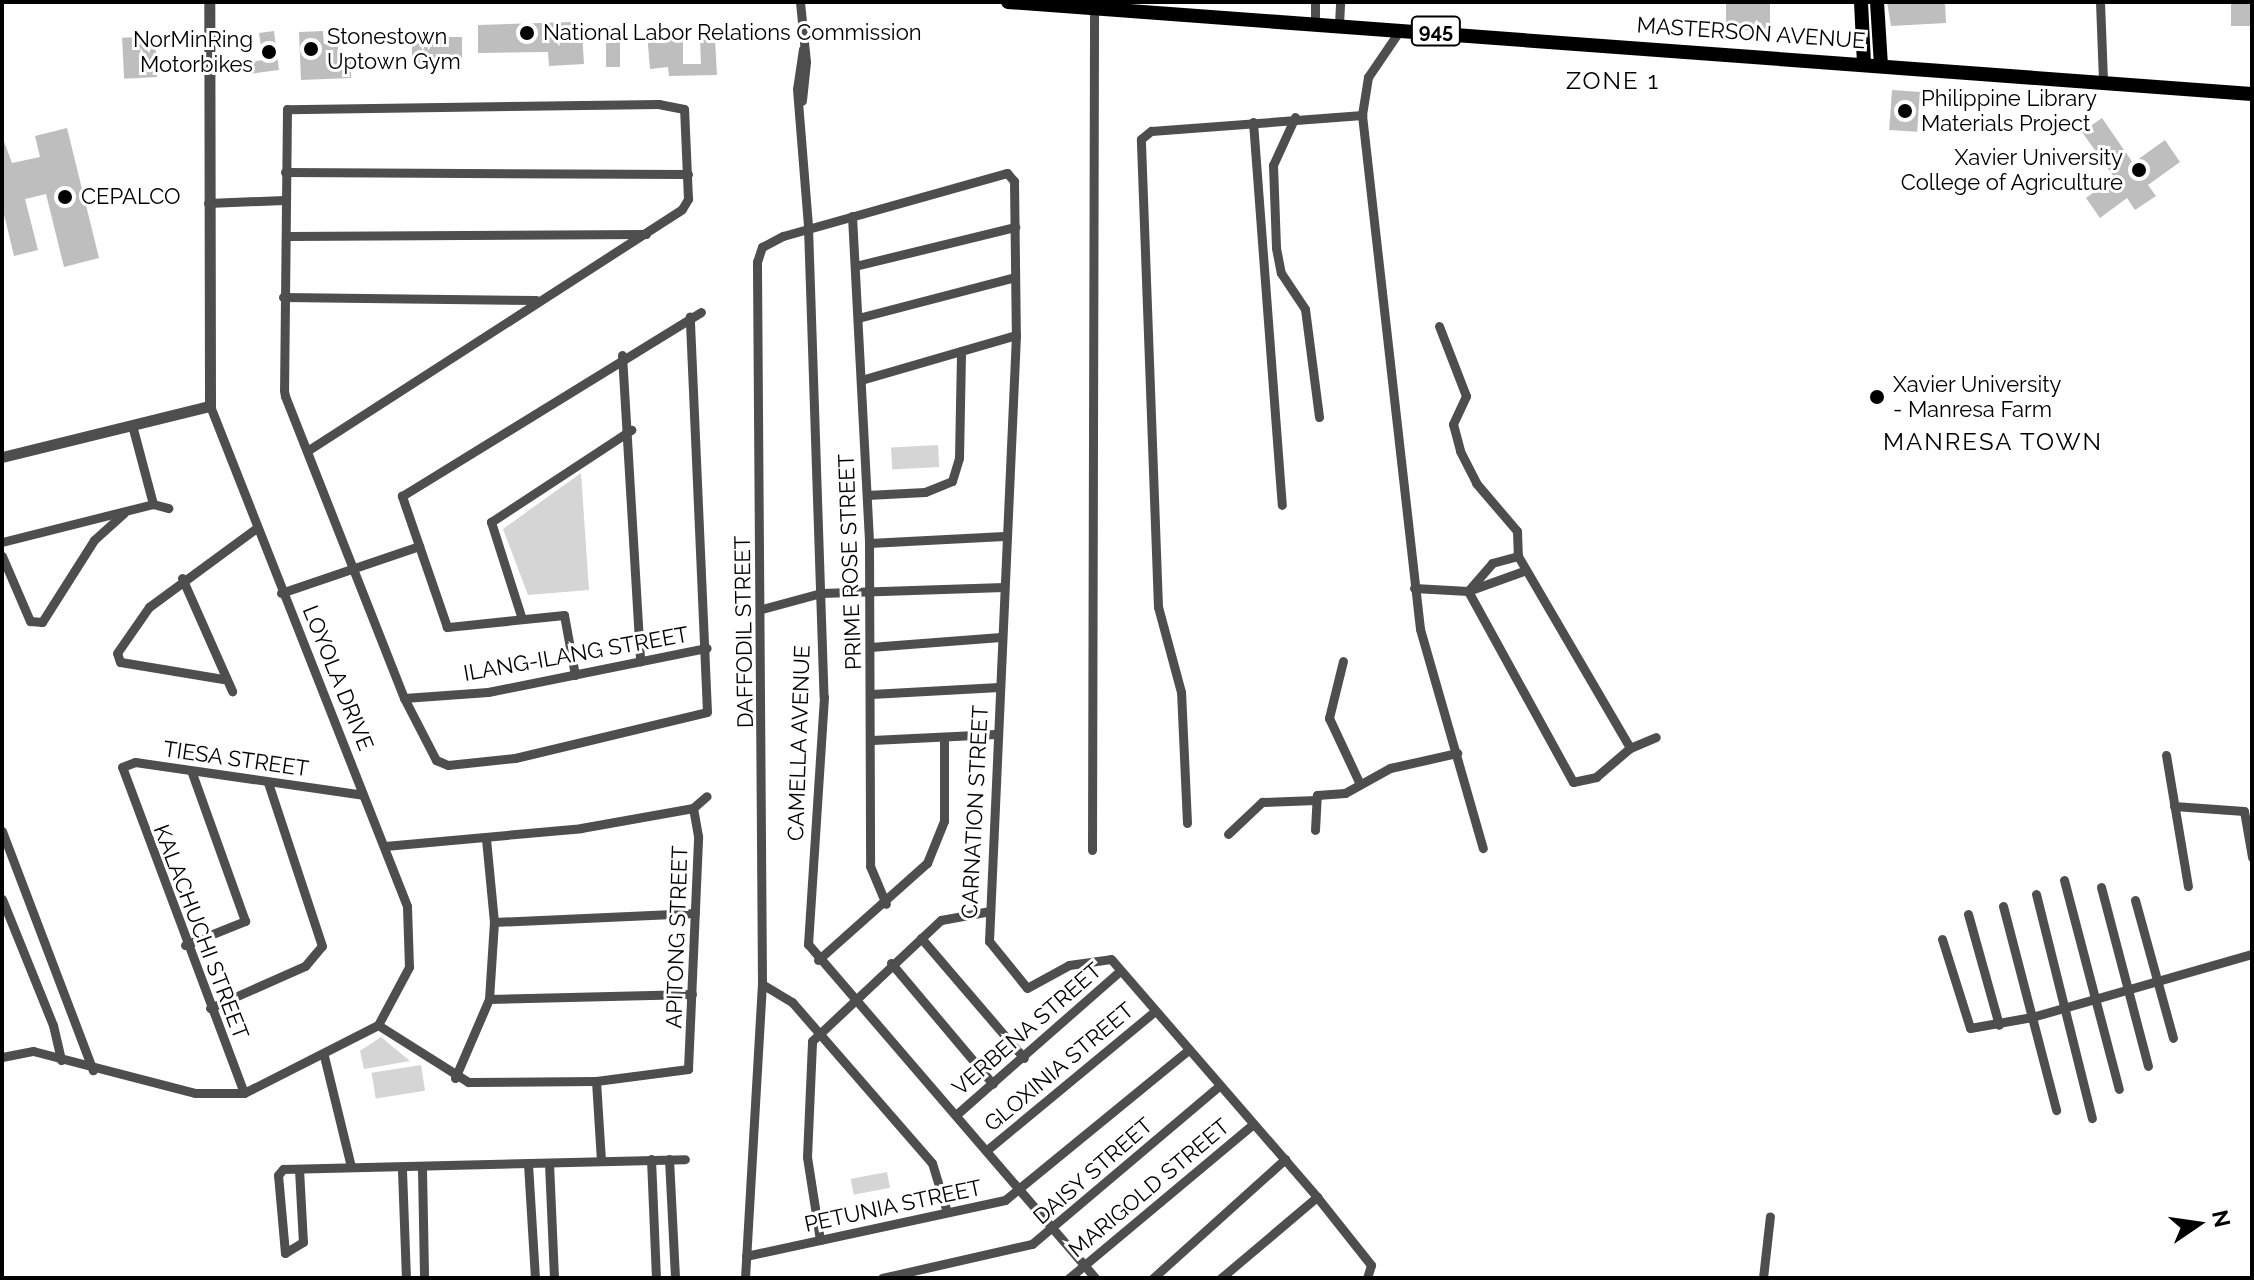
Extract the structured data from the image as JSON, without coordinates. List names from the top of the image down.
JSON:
{
  "streets": {
    "main road": ["945", "MASTERSON AVENUE"],
    "street": [
      "PRIME ROSE STREET",
      "DAFFODIL STREET",
      "ILANG-ILANG STREET",
      "LOYOLA DRIVE",
      "CAMELLA AVENUE",
      "TIESA STREET",
      "CARNATION STREET",
      "KALACHUCHI STREET",
      "APITONG STREET",
      "VERBENA STREET",
      "GLOXINIA STREET",
      "DAISY STREET",
      "MARIGOLD STREET",
      "PETUNIA STREET"
    ]
  },
  "crossings": [
    ["PRIME ROSE STREET", "DAFFODIL STREET"],
    ["DAFFODIL STREET", "CAMELLA AVENUE"],
    ["DAFFODIL STREET", "CARNATION STREET"],
    ["DAFFODIL STREET", "PETUNIA STREET"],
    ["LOYOLA DRIVE", "TIESA STREET"],
    ["CAMELLA AVENUE", "VERBENA STREET"],
    ["CAMELLA AVENUE", "GLOXINIA STREET"],
    ["CAMELLA AVENUE", "DAISY STREET"],
    ["CAMELLA AVENUE", "MARIGOLD STREET"],
    ["CAMELLA AVENUE", "PETUNIA STREET"],
    ["TIESA STREET", "KALACHUCHI STREET"],
    ["CARNATION STREET", "VERBENA STREET"]
  ],
  "districts": ["ZONE 1", "MANRESA TOWN"],
  "places": [
    "National Labor Relations Commission",
    "Stonestown Uptown Gym",
    "NorMinRing Motorbikes",
    "Philippine Library Materials Project",
    "Xavier University College of Agriculture",
    "CEPALCO",
    "Xavier University - Manresa Farm"
  ],
  "north": "right"
}
